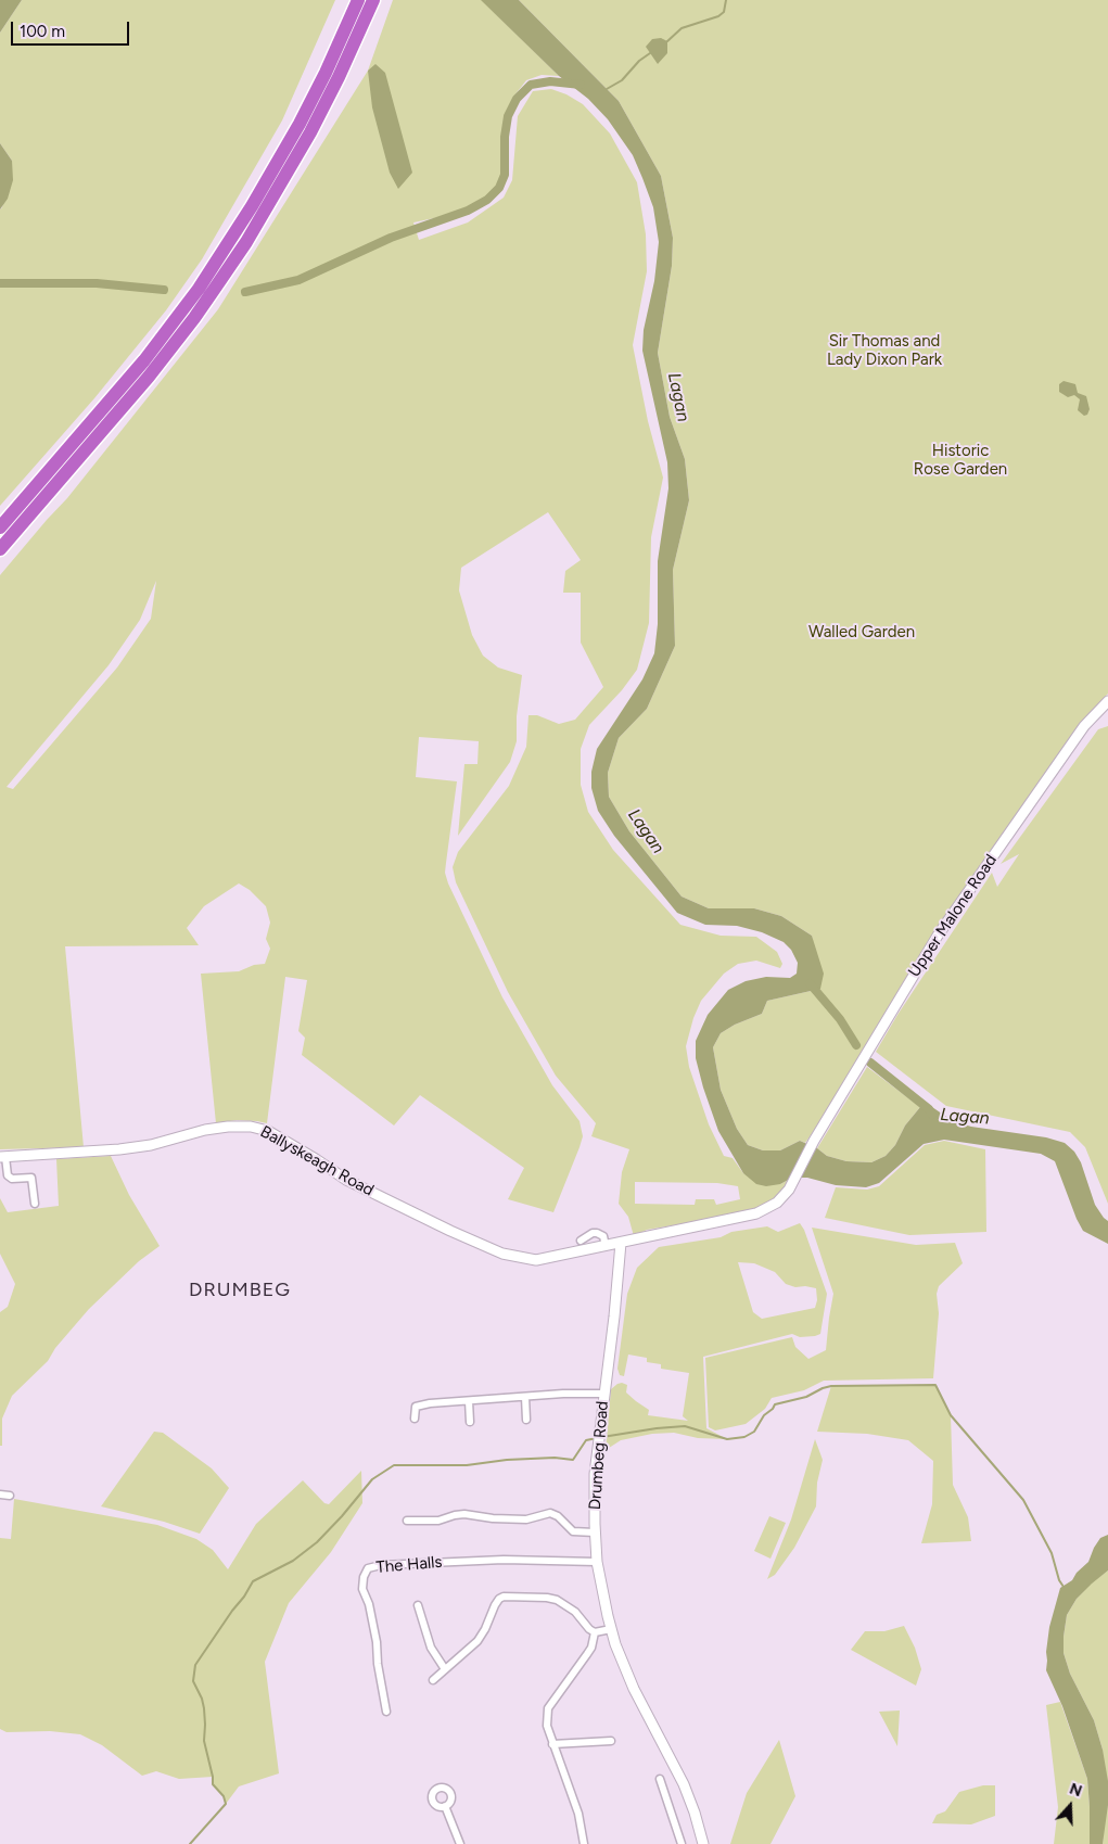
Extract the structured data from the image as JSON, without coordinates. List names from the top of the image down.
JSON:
{
  "streets": {
    "main road": ["Upper Malone Road", "Ballyskeagh Road", "Drumbeg Road"],
    "street": ["The Halls"]
  },
  "crossings": [
    ["Upper Malone Road", "Ballyskeagh Road"],
    ["Upper Malone Road", "Drumbeg Road"],
    ["Ballyskeagh Road", "Drumbeg Road"],
    ["Drumbeg Road", "The Halls"]
  ],
  "districts": ["DRUMBEG"],
  "water": ["Lagan"],
  "parks": ["Sir Thomas and Lady Dixon Park", "Historic Rose Garden", "Walled Garden"],
  "scale_bar": "100 m",
  "north": "top"
}
